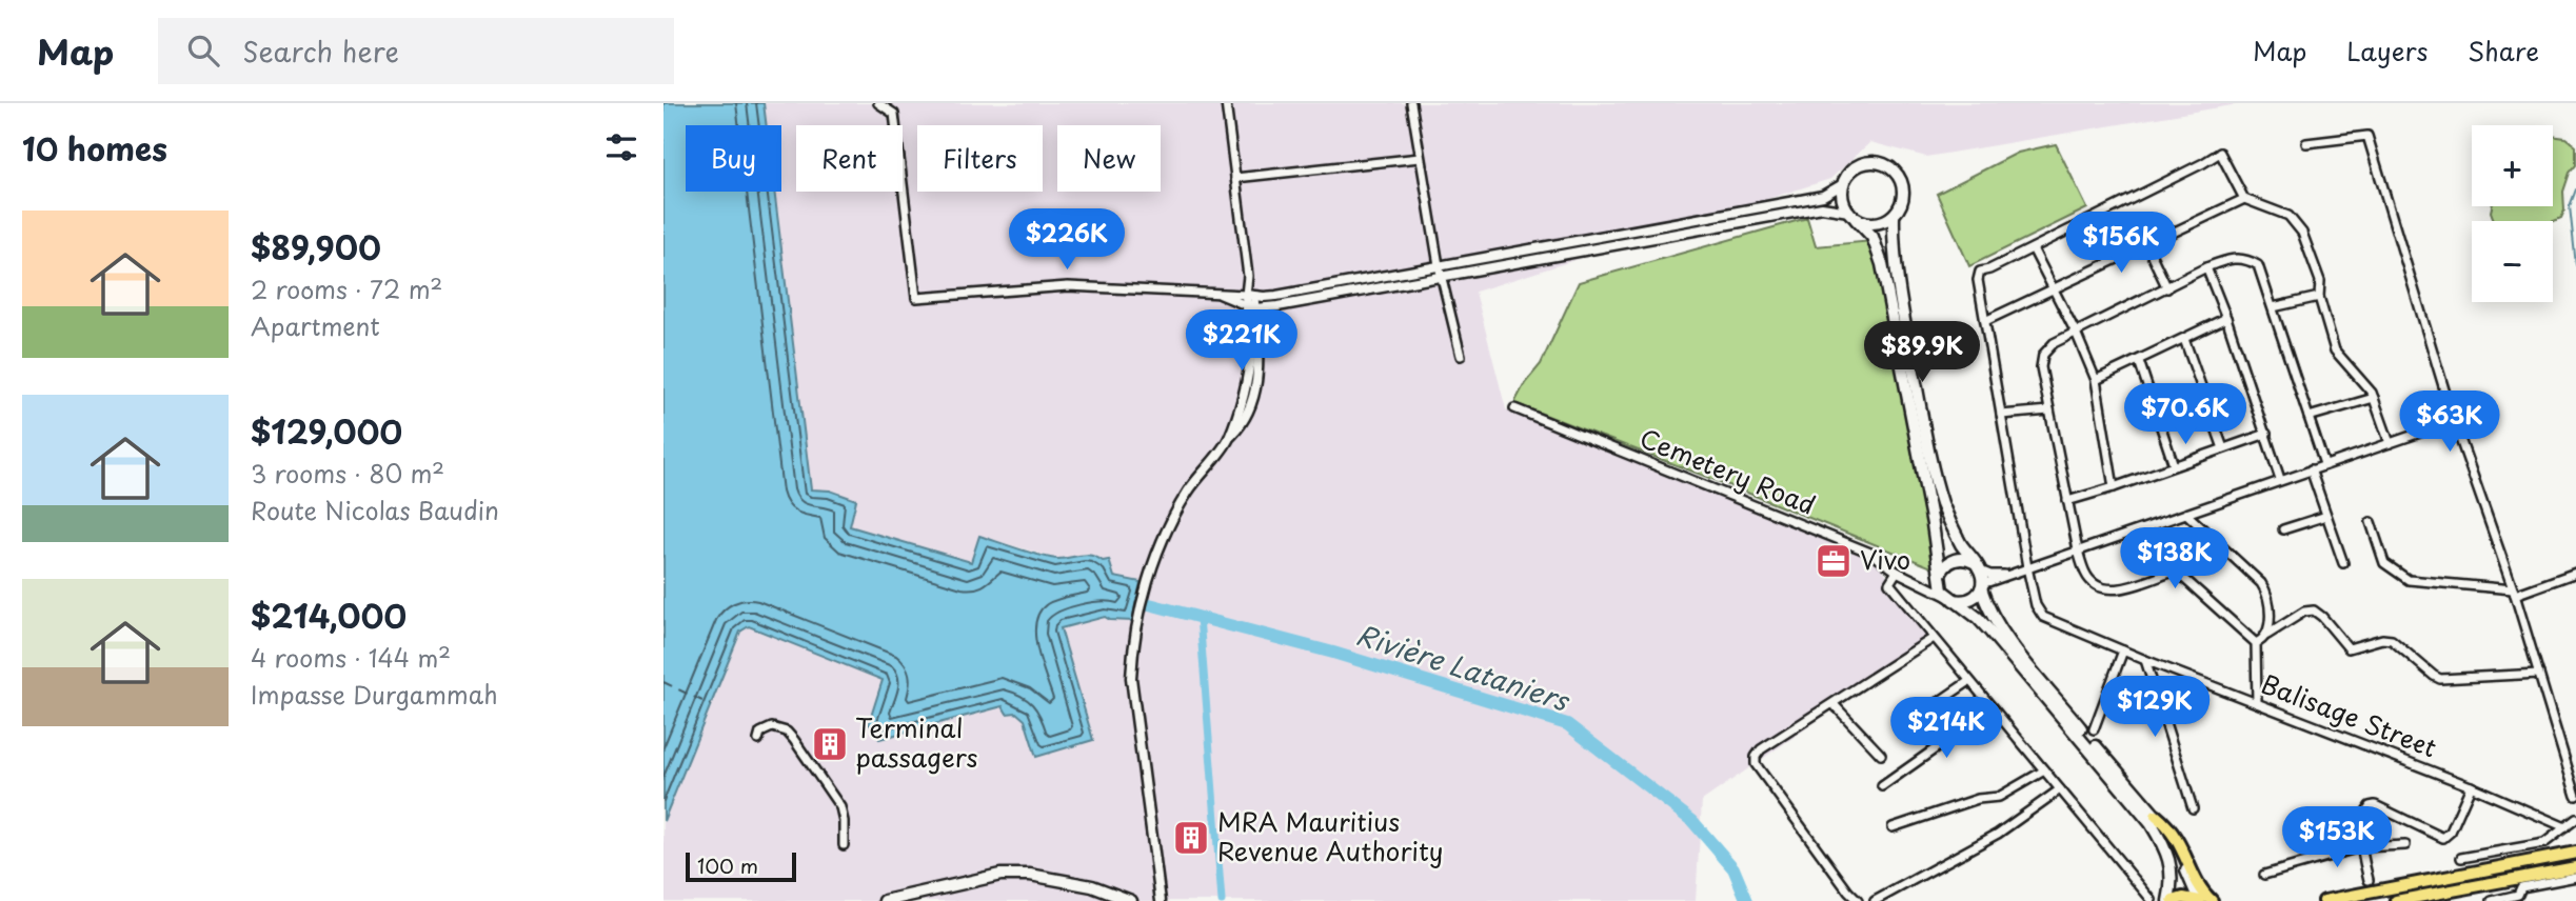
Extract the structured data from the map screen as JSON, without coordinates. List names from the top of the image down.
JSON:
{
  "streets": {
    "street": ["Cemetery Road", "Balisage Street"]
  },
  "water": ["Rivière Lataniers"],
  "places": {
    "office": ["Vivo"],
    "building": ["Terminal passagers", "MRA Mauritius Revenue Authority"]
  },
  "scale_bar": "100 m",
  "page": {
    "header": "Map",
    "search": "Search here",
    "nav": ["Map", "Layers", "Share"],
    "heading": "10 homes",
    "map_buttons": ["+", "−"],
    "chip": [
      "Buy",
      "Rent",
      "Filters",
      "New"
    ],
    "list": [
      {
        "name": "$89,900",
        "note": "2 rooms · 72 m² · Apartment"
      },
      {
        "name": "$129,000",
        "note": "3 rooms · 80 m² · Route Nicolas Baudin"
      },
      {
        "name": "$214,000",
        "note": "4 rooms · 144 m² · Impasse Durgammah"
      }
    ],
    "price": [
      "$226K",
      "$156K",
      "$221K",
      "$89.9K",
      "$70.6K",
      "$63K",
      "$138K",
      "$129K",
      "$214K",
      "$153K"
    ],
    "scale": "100 m"
  }
}
